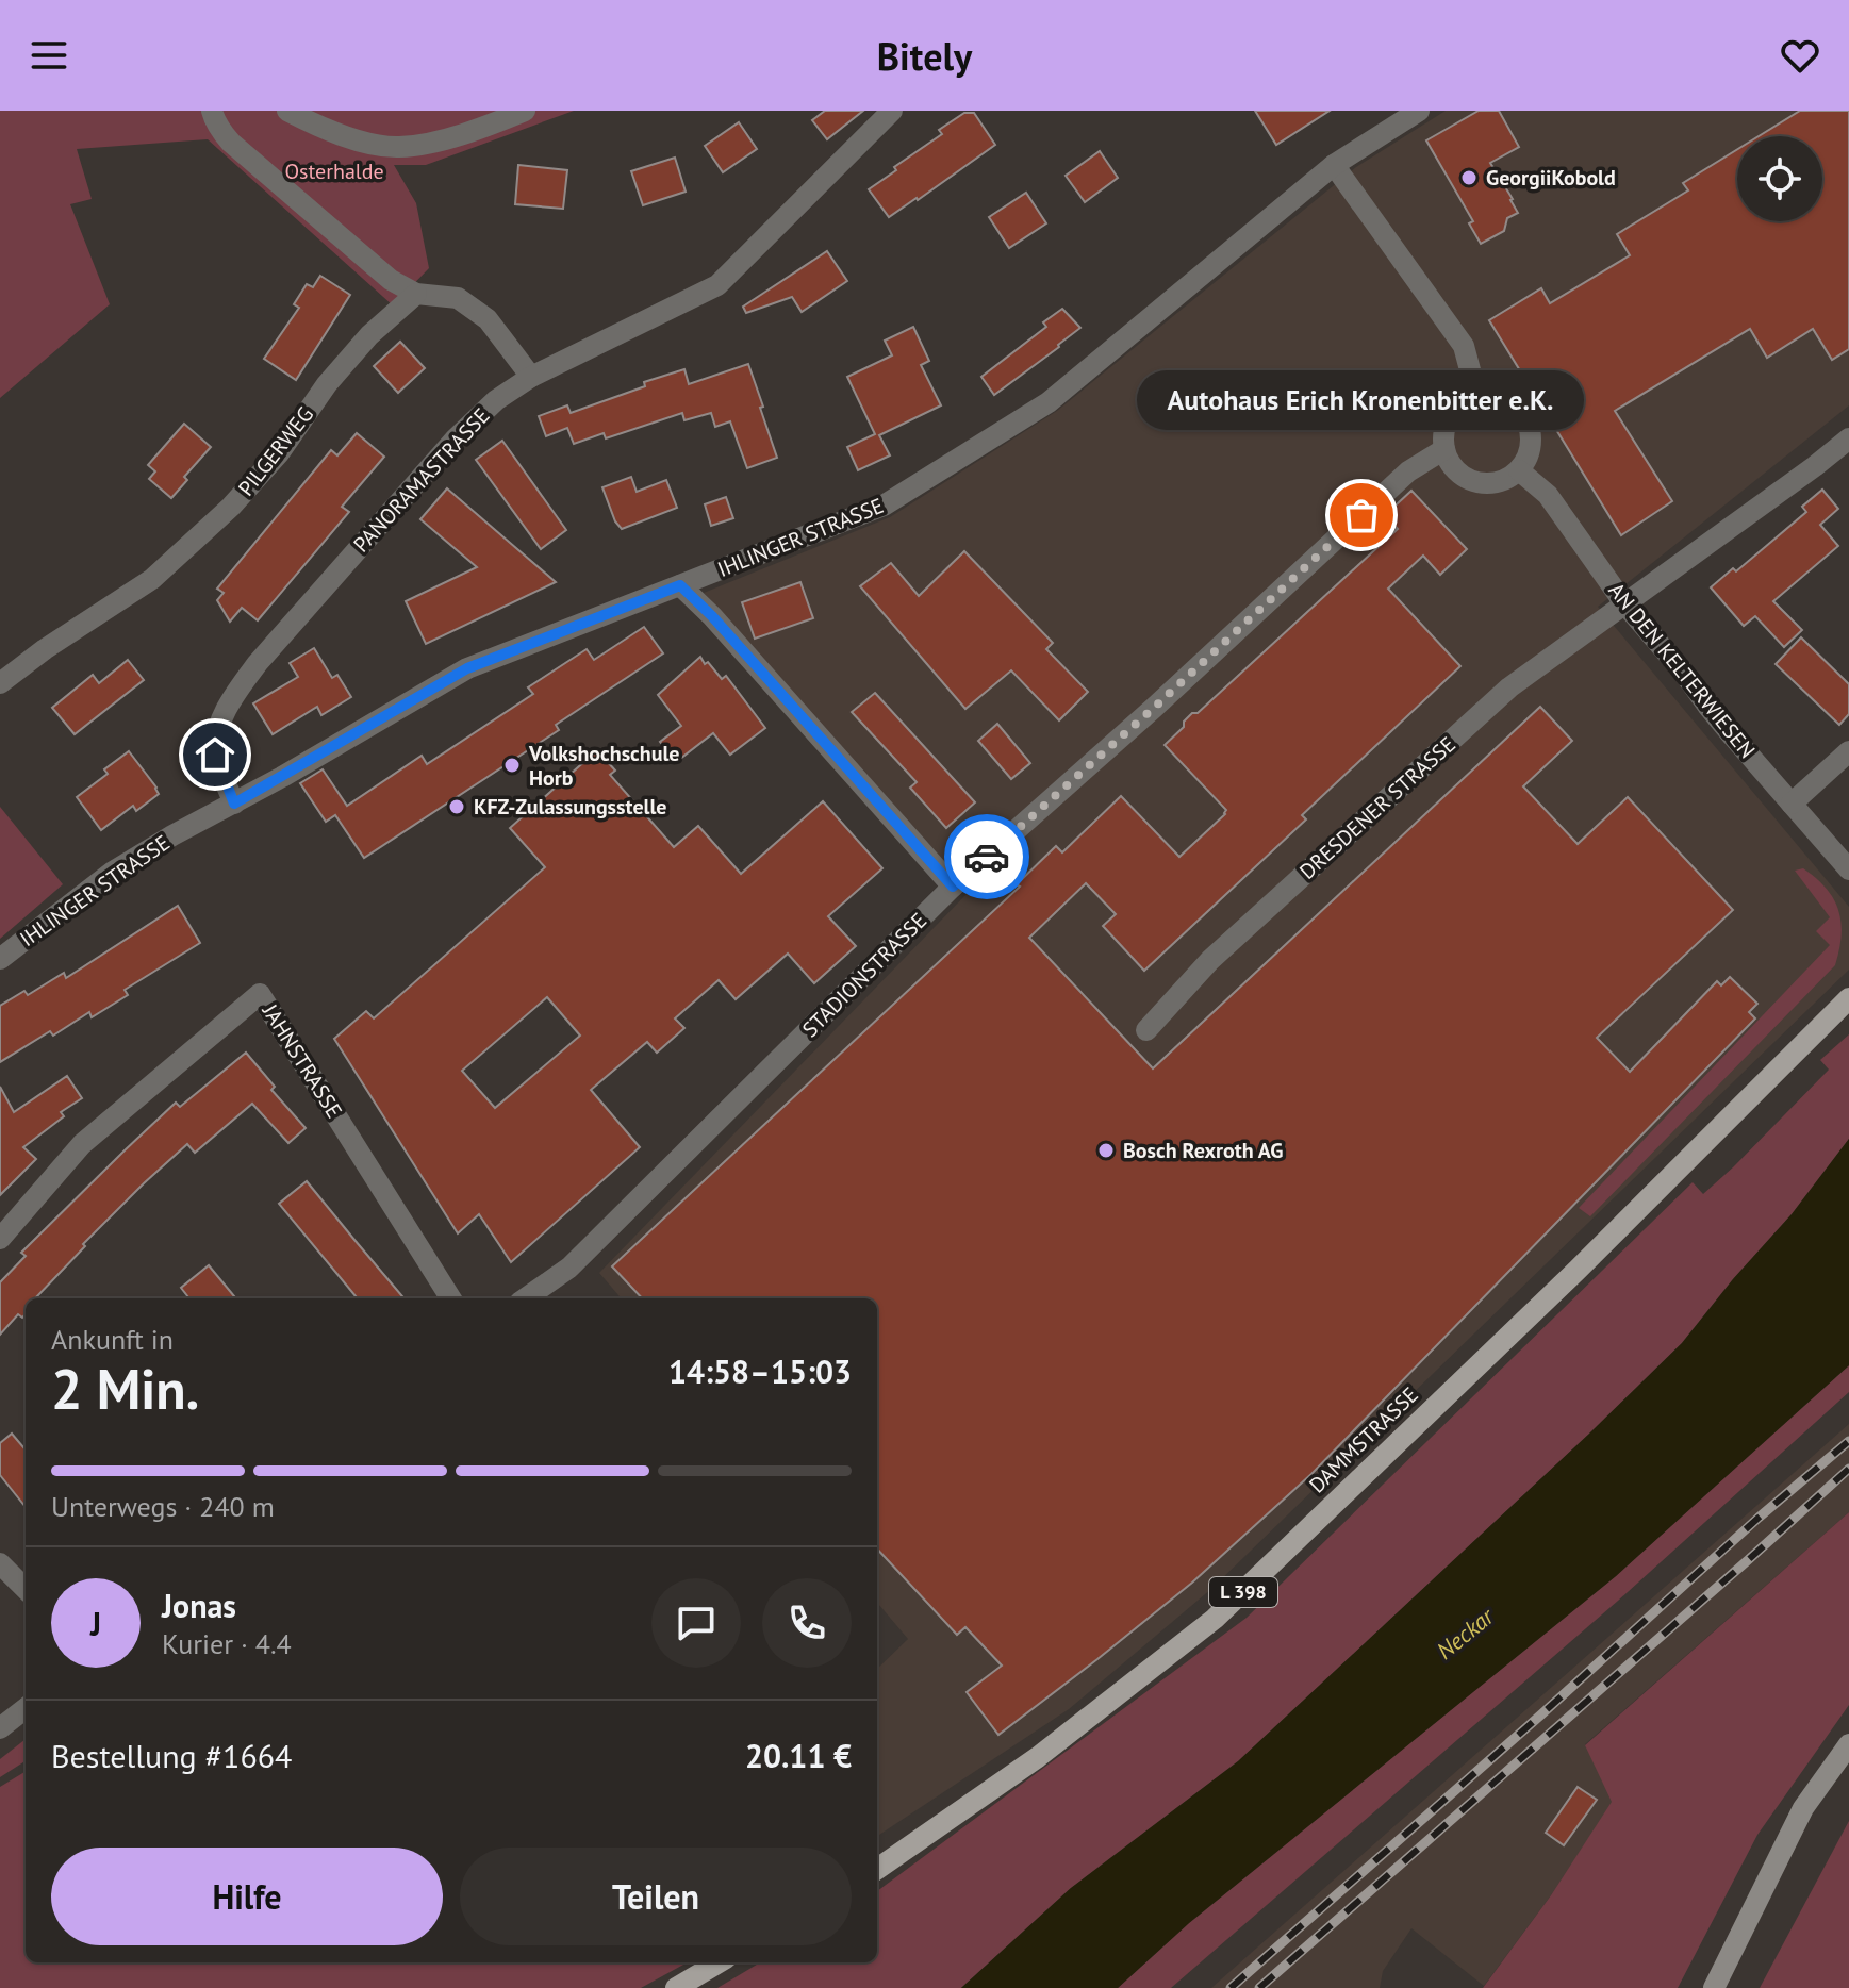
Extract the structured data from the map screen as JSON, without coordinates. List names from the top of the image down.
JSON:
{
  "streets": {
    "main road": ["DAMMSTRASSE", "L 398"],
    "street": [
      "PILGERWEG",
      "PANORAMASTRASSE",
      "IHLINGER STRASSE",
      "AN DEN KELTERWIESEN",
      "DRESDENER STRASSE",
      "STADIONSTRASSE",
      "JAHNSTRASSE"
    ]
  },
  "crossings": [
    ["PANORAMASTRASSE", "IHLINGER STRASSE"],
    ["AN DEN KELTERWIESEN", "DRESDENER STRASSE"],
    ["AN DEN KELTERWIESEN", "STADIONSTRASSE"]
  ],
  "water": ["Neckar"],
  "parks": ["Osterhalde"],
  "places": [
    "GeorgiiKobold",
    "Autohaus Erich Kronenbitter e.K.",
    "Volkshochschule Horb",
    "KFZ-Zulassungsstelle",
    "Bosch Rexroth AG"
  ],
  "page": {
    "header": "Bitely",
    "bubble": "Autohaus Erich Kronenbitter e.K.",
    "heading": ["2 Min.", "Ankunft in", "14:58–15:03"],
    "panel": [
      "Jonas",
      "Kurier · 4.4",
      "Bestellung #1664",
      "20.11 €"
    ],
    "bar": "Unterwegs · 240 m",
    "round": "J",
    "buttons": ["Hilfe", "Teilen"]
  }
}
